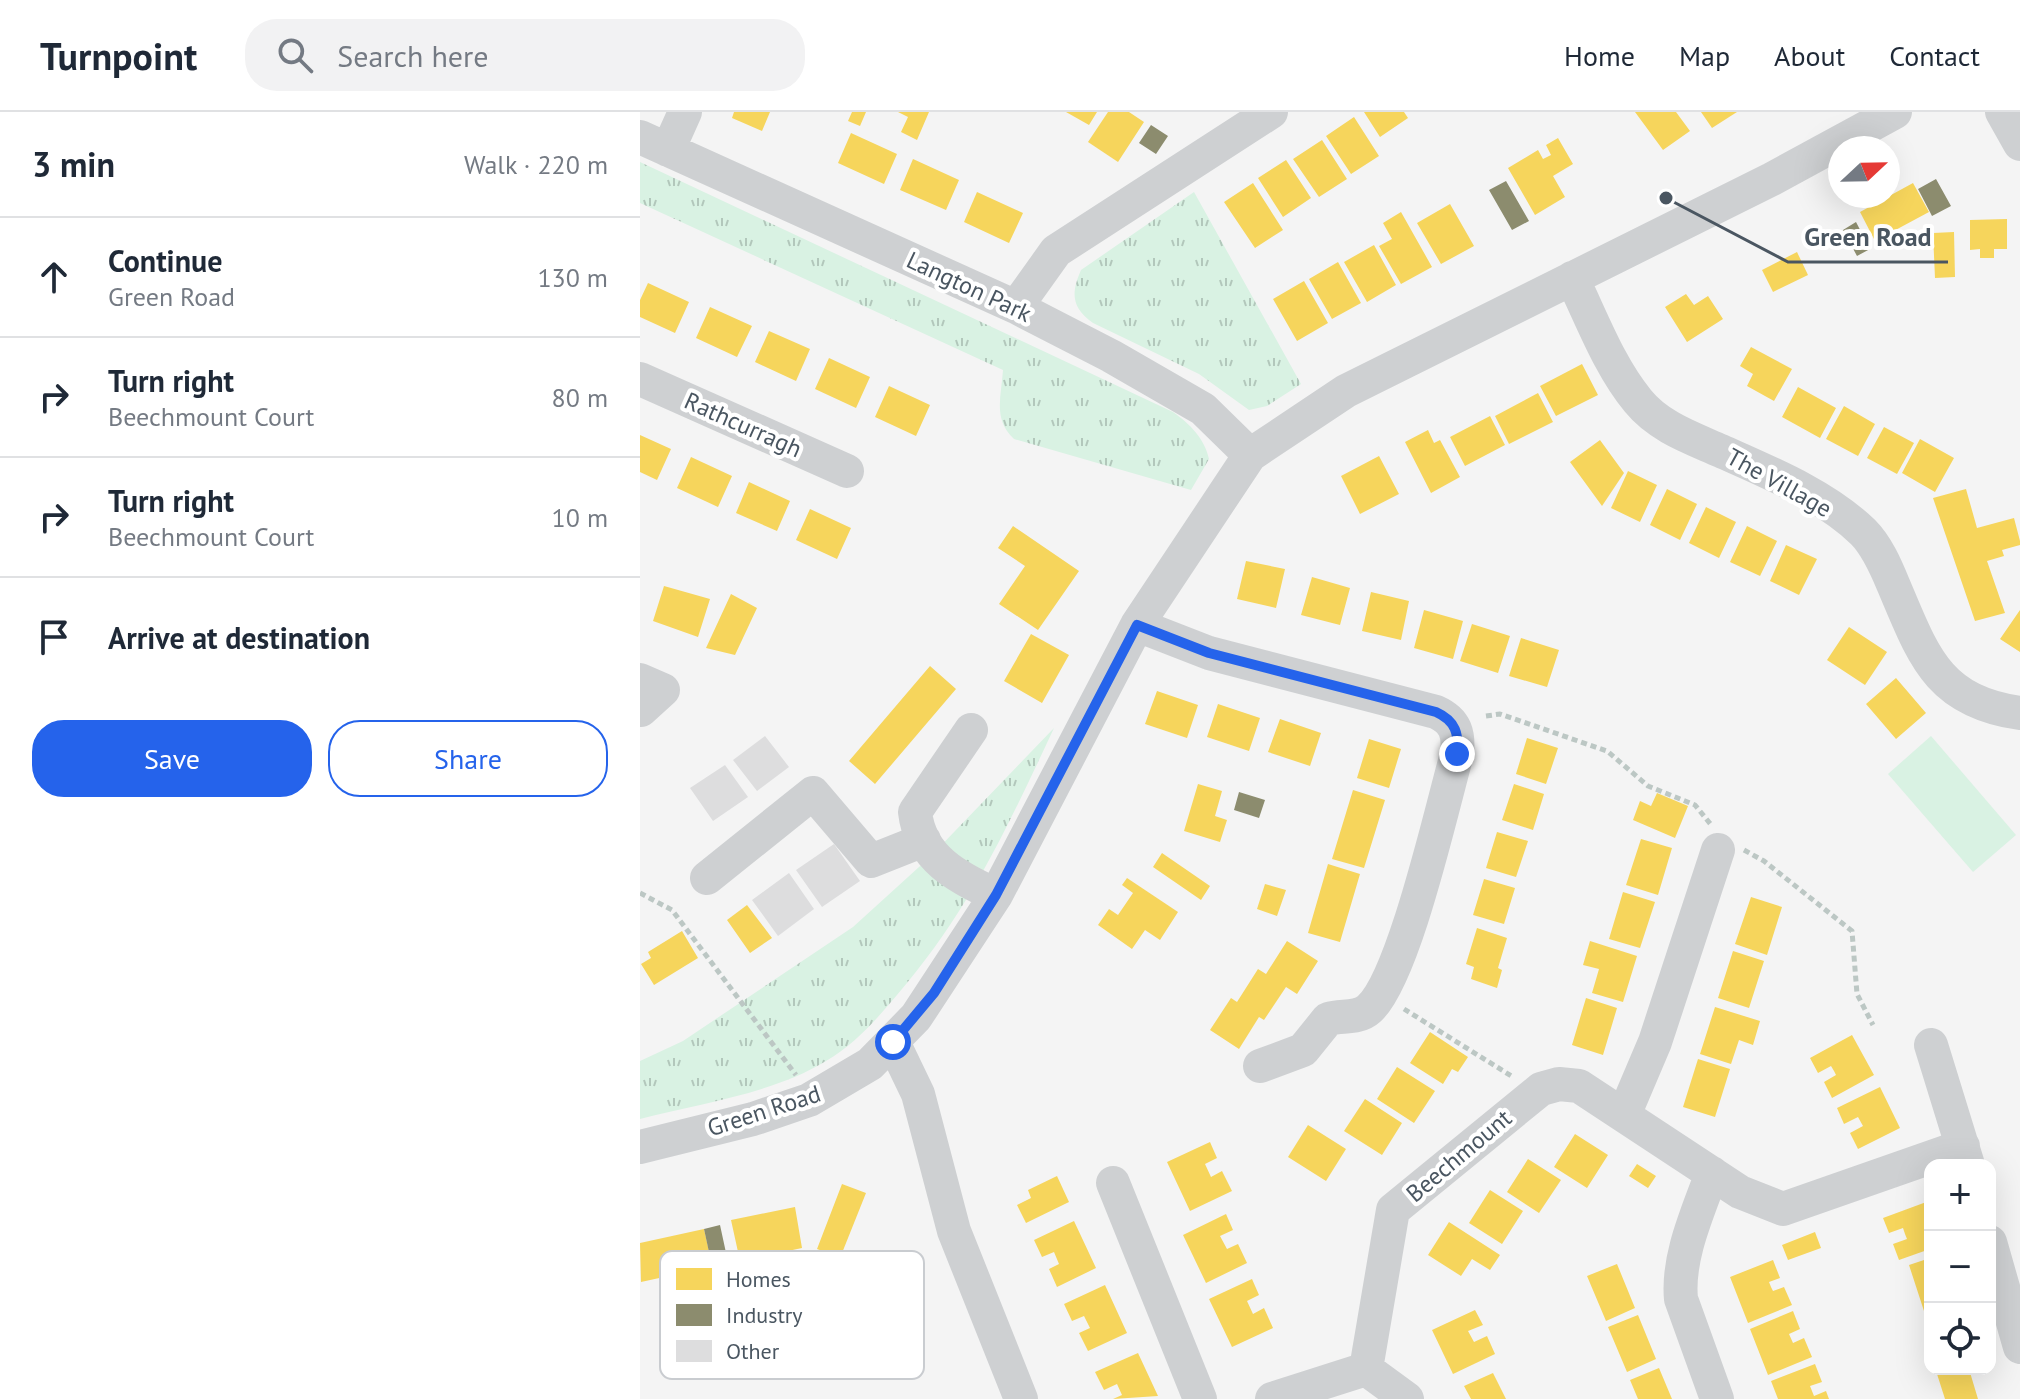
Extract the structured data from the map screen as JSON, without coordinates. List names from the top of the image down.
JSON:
{
  "streets": {
    "street": [
      "Langton Park",
      "Rathcurragh",
      "The Village",
      "Green Road",
      "Beechmount"
    ]
  },
  "crossings": [
    ["Langton Park", "Green Road"],
    ["The Village", "Green Road"]
  ],
  "places": ["Green Road"],
  "legend": ["Homes", "Industry", "Other"],
  "north": "right",
  "page": {
    "header": "Turnpoint",
    "search": "Search here",
    "nav": [
      "Home",
      "Map",
      "About",
      "Contact"
    ],
    "heading": ["3 min", "Walk · 220 m"],
    "list": [
      ["Continue", "Green Road", "130 m"],
      ["Turn right", "Beechmount Court", "80 m"],
      ["Turn right", "Beechmount Court", "10 m"],
      "Arrive at destination"
    ],
    "buttons": ["Save", "Share"],
    "map_buttons": ["+", "−"]
  }
}
